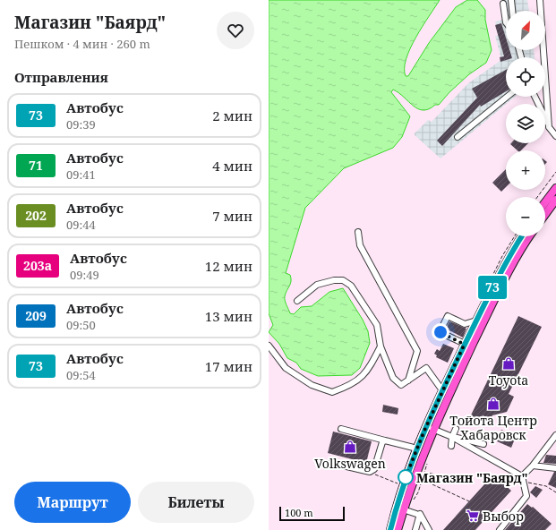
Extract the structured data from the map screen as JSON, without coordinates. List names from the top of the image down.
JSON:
{
  "places": {
    "shop": ["Toyota", "Тойота Центр Хабаровск", "Volkswagen"],
    "other": ["Магазин \"Баярд\""],
    "supermarket": ["Выбор"]
  },
  "lines": ["bus line 73"],
  "scale_bar": "100 m",
  "north": "top right",
  "page": {
    "heading": [
      ["Магазин \"Баярд\"", "Пешком · 4 мин · 260 m"],
      "Отправления"
    ],
    "on_map": "73",
    "map_buttons": ["+", "−"],
    "list": [
      {
        "mark": "73",
        "name": "Автобус",
        "note": "09:39",
        "value": "2 мин"
      },
      {
        "mark": "71",
        "name": "Автобус",
        "note": "09:41",
        "value": "4 мин"
      },
      {
        "mark": "202",
        "name": "Автобус",
        "note": "09:44",
        "value": "7 мин"
      },
      {
        "mark": "203а",
        "name": "Автобус",
        "note": "09:49",
        "value": "12 мин"
      },
      {
        "mark": "209",
        "name": "Автобус",
        "note": "09:50",
        "value": "13 мин"
      },
      {
        "mark": "73",
        "name": "Автобус",
        "note": "09:54",
        "value": "17 мин"
      }
    ],
    "buttons": ["Маршрут", "Билеты"],
    "scale": "100 m"
  }
}
